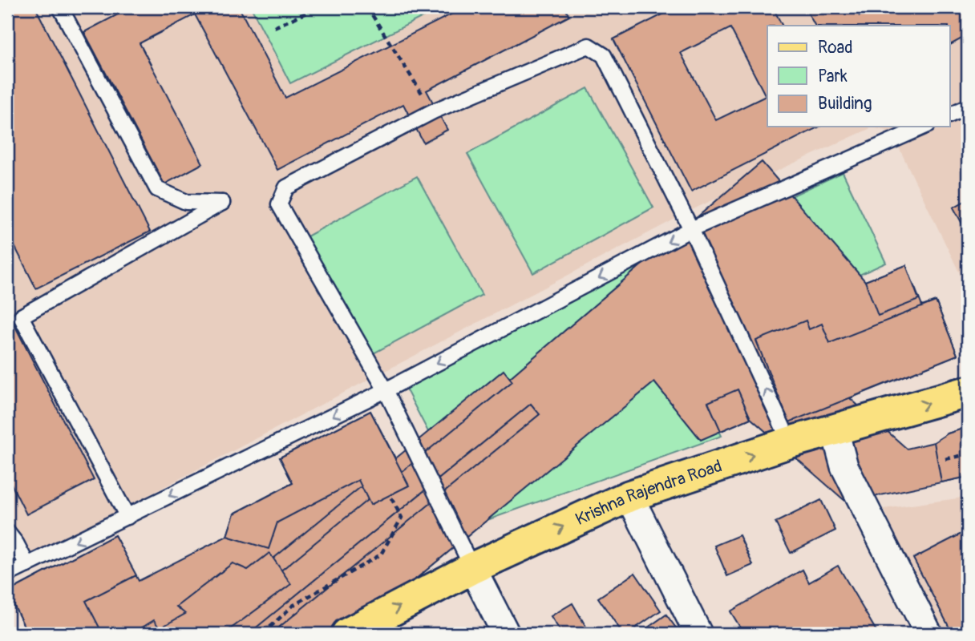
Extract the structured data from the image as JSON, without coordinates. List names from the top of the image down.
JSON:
{
  "streets": {
    "main road": ["Krishna Rajendra Road"]
  },
  "one_way": ["Krishna Rajendra Road"],
  "legend": ["Road", "Park", "Building"]
}
